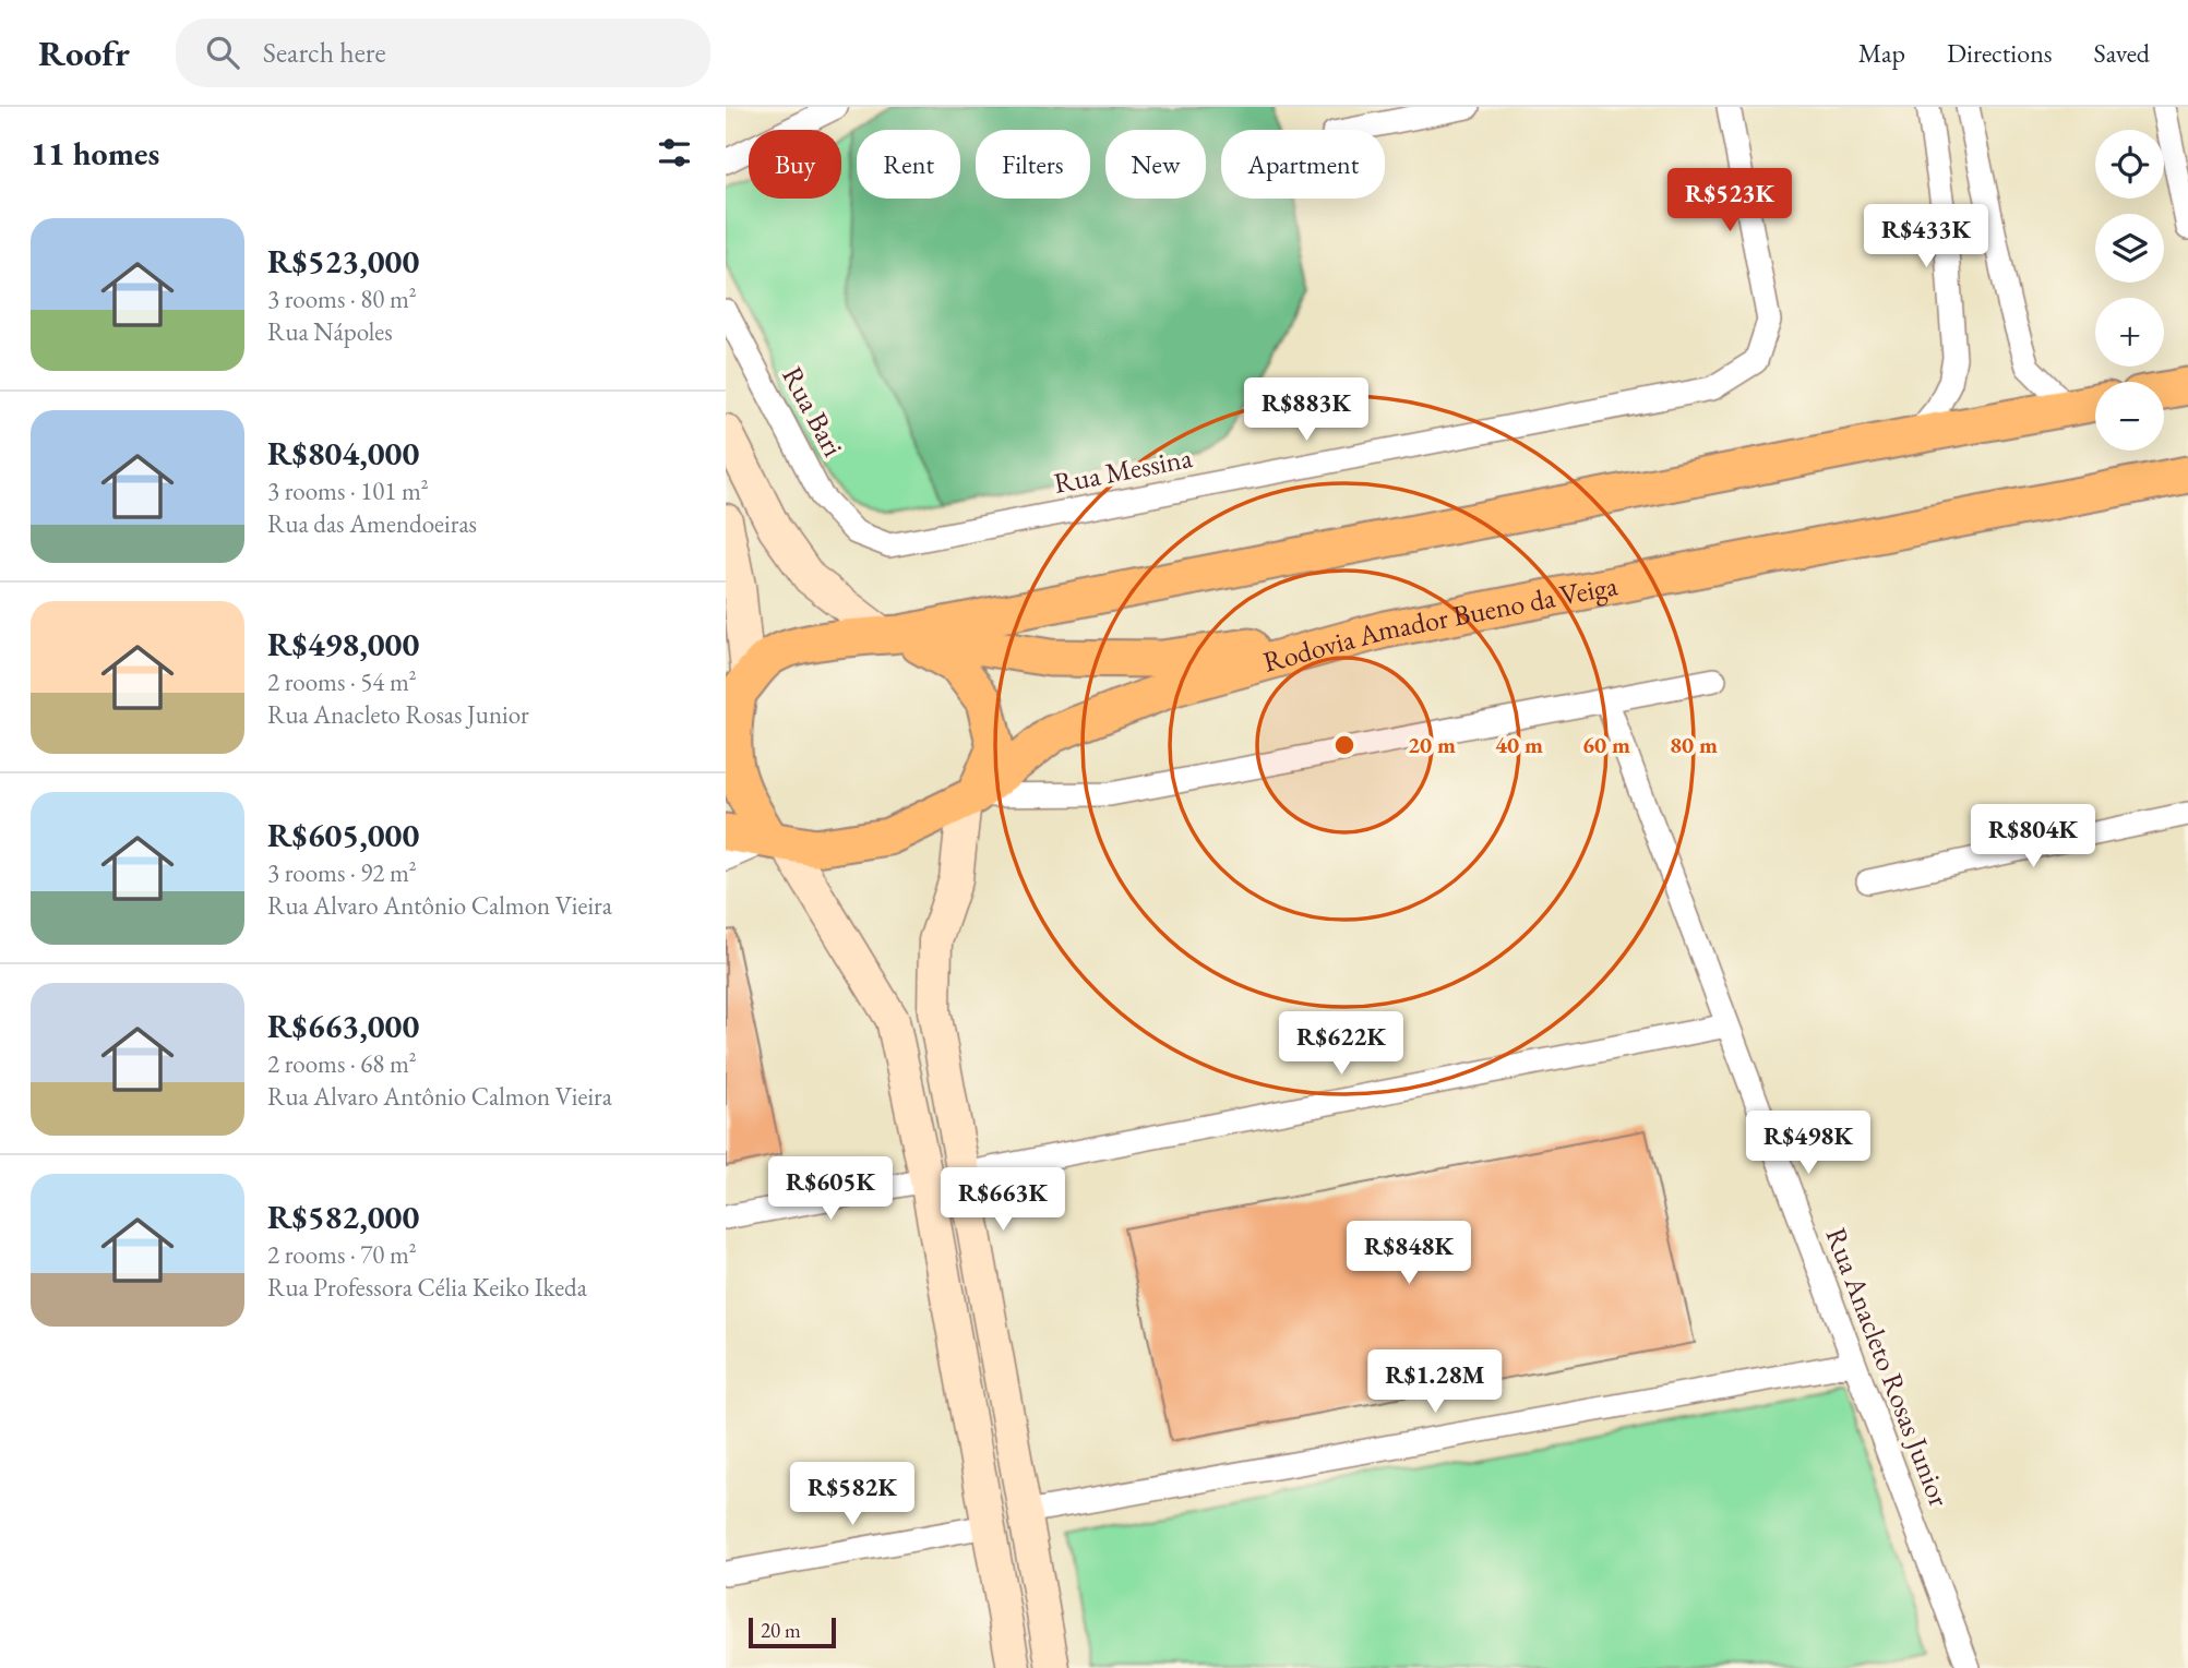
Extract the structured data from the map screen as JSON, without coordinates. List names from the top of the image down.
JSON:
{
  "streets": {
    "main road": ["Rodovia Amador Bueno da Veiga"],
    "street": ["Rua Bari", "Rua Messina", "Rua Anacleto Rosas Junior"]
  },
  "crossings": [
    ["Rua Bari", "Rua Messina"]
  ],
  "scale_bar": "20 m",
  "page": {
    "header": "Roofr",
    "search": "Search here",
    "nav": ["Map", "Directions", "Saved"],
    "heading": "11 homes",
    "map_buttons": ["+", "−"],
    "chip": [
      "Buy",
      "Rent",
      "Filters",
      "New",
      "Apartment"
    ],
    "price": [
      "R$523K",
      "R$433K",
      "R$883K",
      "R$804K",
      "R$622K",
      "R$498K",
      "R$605K",
      "R$663K",
      "R$848K",
      "R$1.28M",
      "R$582K"
    ],
    "list": [
      {
        "name": "R$523,000",
        "note": "3 rooms · 80 m² · Rua Nápoles"
      },
      {
        "name": "R$804,000",
        "note": "3 rooms · 101 m² · Rua das Amendoeiras"
      },
      {
        "name": "R$498,000",
        "note": "2 rooms · 54 m² · Rua Anacleto Rosas Junior"
      },
      {
        "name": "R$605,000",
        "note": "3 rooms · 92 m² · Rua Alvaro Antônio Calmon Vieira"
      },
      {
        "name": "R$663,000",
        "note": "2 rooms · 68 m² · Rua Alvaro Antônio Calmon Vieira"
      },
      {
        "name": "R$582,000",
        "note": "2 rooms · 70 m² · Rua Professora Célia Keiko Ikeda"
      }
    ],
    "scale": "20 m"
  },
  "rings": [
    "20 m",
    "40 m",
    "60 m",
    "80 m"
  ]
}
